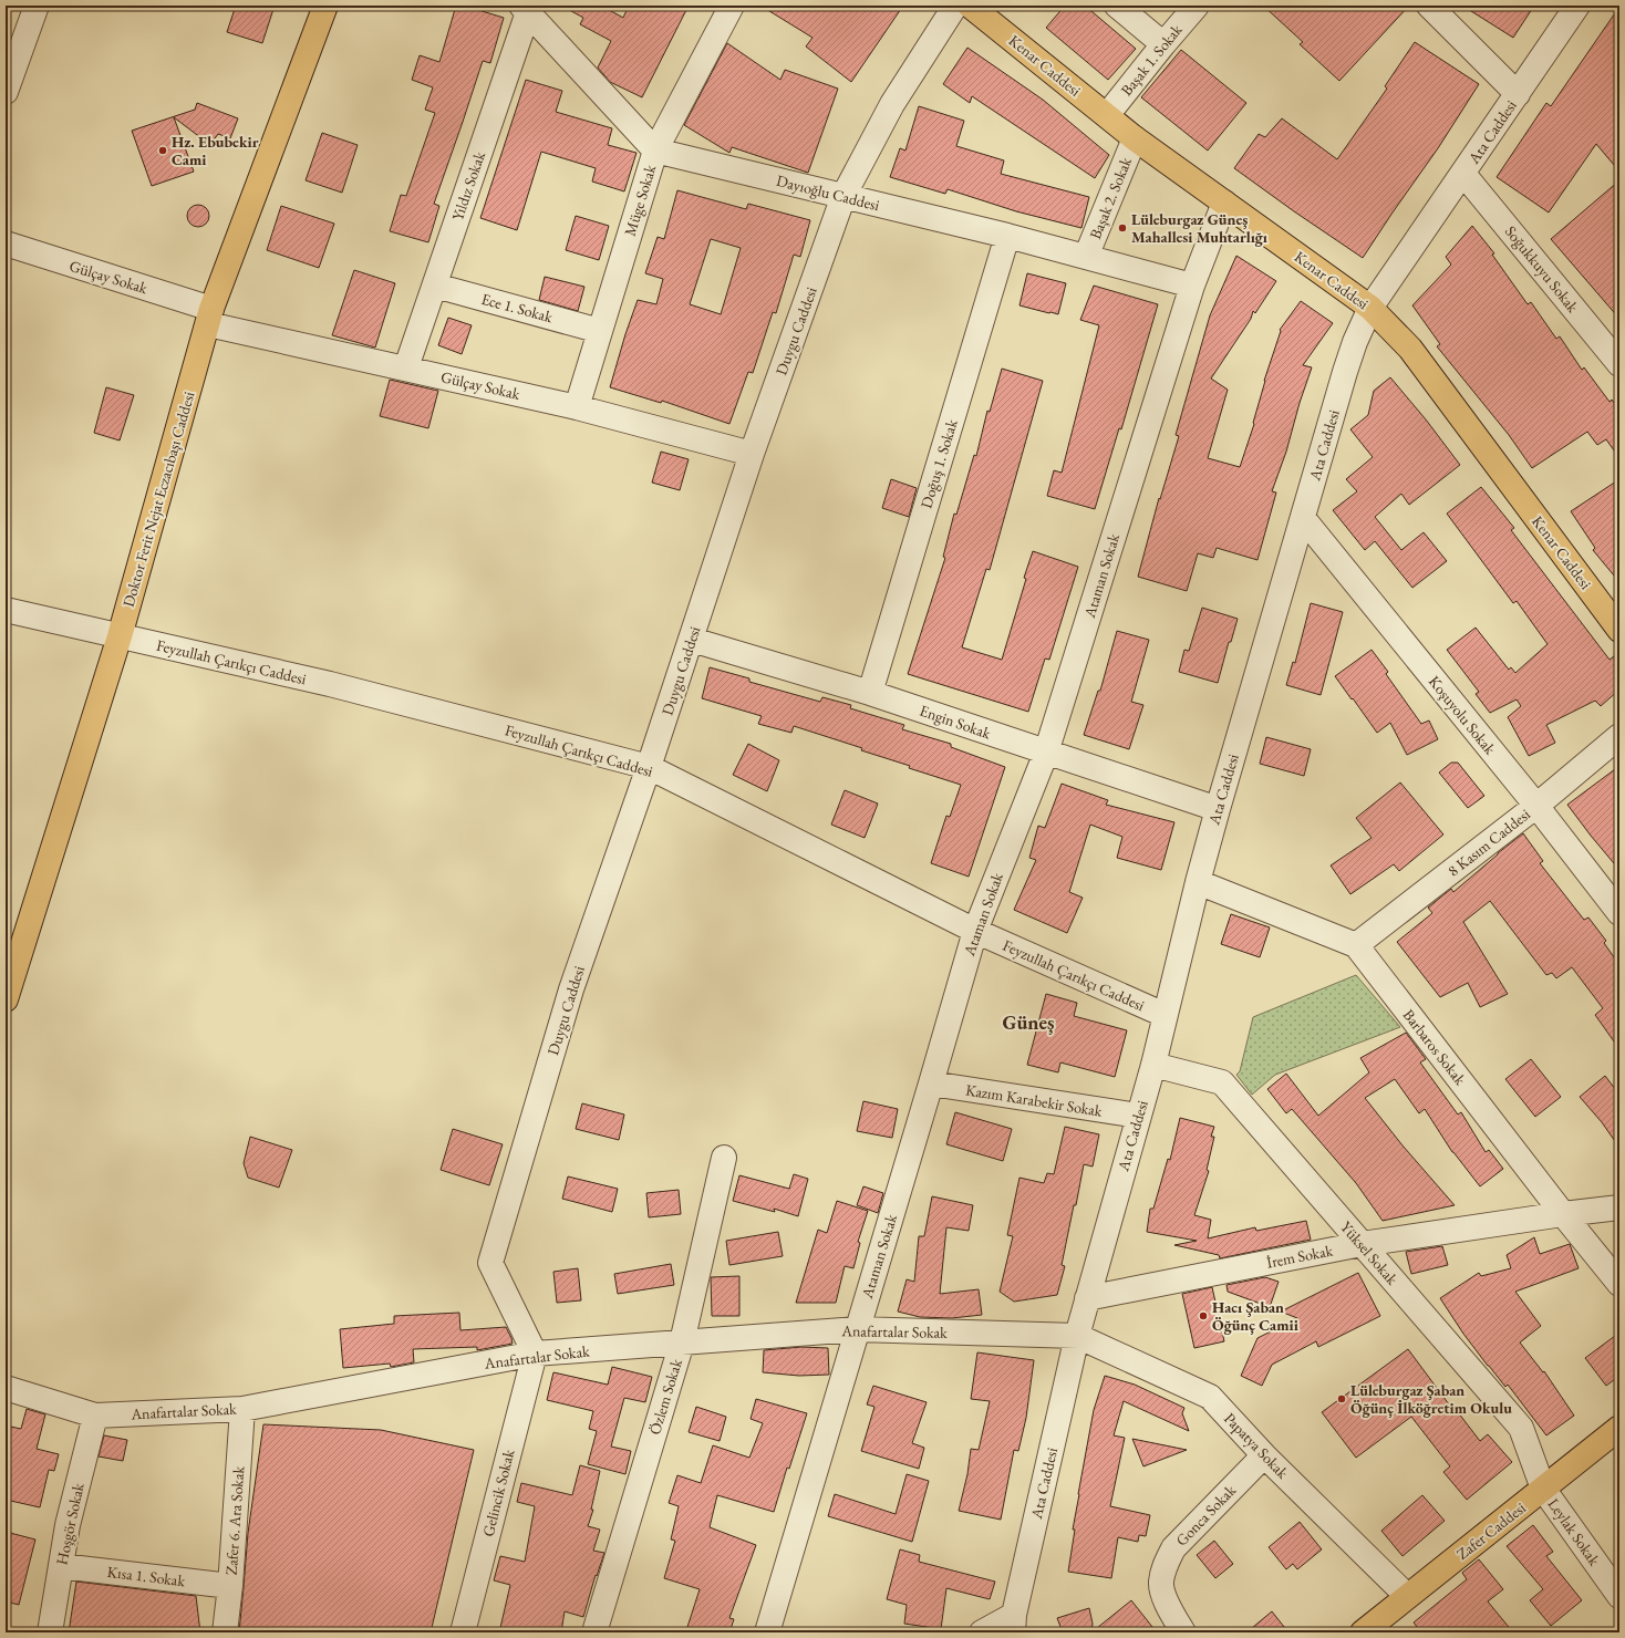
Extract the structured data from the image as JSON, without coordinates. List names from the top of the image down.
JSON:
{
  "streets": {
    "main road": ["Kenar Caddesi", "Doktor Ferit Nejat Eczacıbaşı Caddesi", "Zafer Caddesi"],
    "street": [
      "Başak 1. Sokak",
      "Ata Caddesi",
      "Yıldız Sokak",
      "Dayıoğlu Caddesi",
      "Başak 2. Sokak",
      "Müge Sokak",
      "Soğukkuyu Sokak",
      "Gülçay Sokak",
      "Ece 1. Sokak",
      "Duygu Caddesi",
      "Doğuş 1. Sokak",
      "Ataman Sokak",
      "Feyzullah Çarıkçı Caddesi",
      "Koşuyolu Sokak",
      "Engin Sokak",
      "8 Kasım Caddesi",
      "Barbaros Sokak",
      "Kazım Karabekir Sokak",
      "Yüksel Sokak",
      "İrem Sokak",
      "Anafartalar Sokak",
      "Özlem Sokak",
      "Papatya Sokak",
      "Gelincik Sokak",
      "Gonca Sokak",
      "Zafer 6. Ara Sokak",
      "Hoşgör Sokak",
      "Leylak Sokak",
      "Kısa 1. Sokak"
    ]
  },
  "crossings": [
    ["Başak 1. Sokak", "Kenar Caddesi"],
    ["Kenar Caddesi", "Ata Caddesi"],
    ["Kenar Caddesi", "Başak 2. Sokak"],
    ["Kenar Caddesi", "Ataman Sokak"],
    ["Ata Caddesi", "Soğukkuyu Sokak"],
    ["Ata Caddesi", "Feyzullah Çarıkçı Caddesi"],
    ["Ata Caddesi", "Koşuyolu Sokak"],
    ["Ata Caddesi", "Engin Sokak"],
    ["Ata Caddesi", "Kazım Karabekir Sokak"],
    ["Ata Caddesi", "Yüksel Sokak"],
    ["Ata Caddesi", "İrem Sokak"],
    ["Ata Caddesi", "Anafartalar Sokak"],
    ["Ata Caddesi", "Papatya Sokak"],
    ["Yıldız Sokak", "Gülçay Sokak"],
    ["Yıldız Sokak", "Ece 1. Sokak"],
    ["Dayıoğlu Caddesi", "Başak 2. Sokak"],
    ["Dayıoğlu Caddesi", "Müge Sokak"],
    ["Dayıoğlu Caddesi", "Duygu Caddesi"],
    ["Dayıoğlu Caddesi", "Doğuş 1. Sokak"],
    ["Dayıoğlu Caddesi", "Ataman Sokak"],
    ["Müge Sokak", "Gülçay Sokak"],
    ["Müge Sokak", "Ece 1. Sokak"],
    ["Gülçay Sokak", "Duygu Caddesi"],
    ["Gülçay Sokak", "Doktor Ferit Nejat Eczacıbaşı Caddesi"],
    ["Duygu Caddesi", "Feyzullah Çarıkçı Caddesi"],
    ["Duygu Caddesi", "Engin Sokak"],
    ["Duygu Caddesi", "Anafartalar Sokak"],
    ["Duygu Caddesi", "Gelincik Sokak"],
    ["Doğuş 1. Sokak", "Engin Sokak"],
    ["Doktor Ferit Nejat Eczacıbaşı Caddesi", "Feyzullah Çarıkçı Caddesi"],
    ["Ataman Sokak", "Feyzullah Çarıkçı Caddesi"],
    ["Ataman Sokak", "Engin Sokak"],
    ["Ataman Sokak", "Kazım Karabekir Sokak"],
    ["Ataman Sokak", "Anafartalar Sokak"],
    ["Koşuyolu Sokak", "8 Kasım Caddesi"],
    ["8 Kasım Caddesi", "Barbaros Sokak"],
    ["Barbaros Sokak", "İrem Sokak"],
    ["Yüksel Sokak", "İrem Sokak"],
    ["Yüksel Sokak", "Zafer Caddesi"],
    ["Yüksel Sokak", "Leylak Sokak"],
    ["Anafartalar Sokak", "Özlem Sokak"],
    ["Anafartalar Sokak", "Papatya Sokak"],
    ["Anafartalar Sokak", "Gelincik Sokak"],
    ["Anafartalar Sokak", "Zafer 6. Ara Sokak"],
    ["Anafartalar Sokak", "Hoşgör Sokak"],
    ["Papatya Sokak", "Gonca Sokak"],
    ["Papatya Sokak", "Zafer Caddesi"],
    ["Zafer 6. Ara Sokak", "Kısa 1. Sokak"],
    ["Hoşgör Sokak", "Kısa 1. Sokak"],
    ["Zafer Caddesi", "Leylak Sokak"]
  ],
  "districts": ["Güneş"],
  "places": [
    "Hz. Ebubekir Cami",
    "Lüleburgaz Güneş Mahallesi Muhtarlığı",
    "Hacı Şaban Öğünç Camii",
    "Lüleburgaz Şaban Öğünç İlköğretim Okulu"
  ]
}
